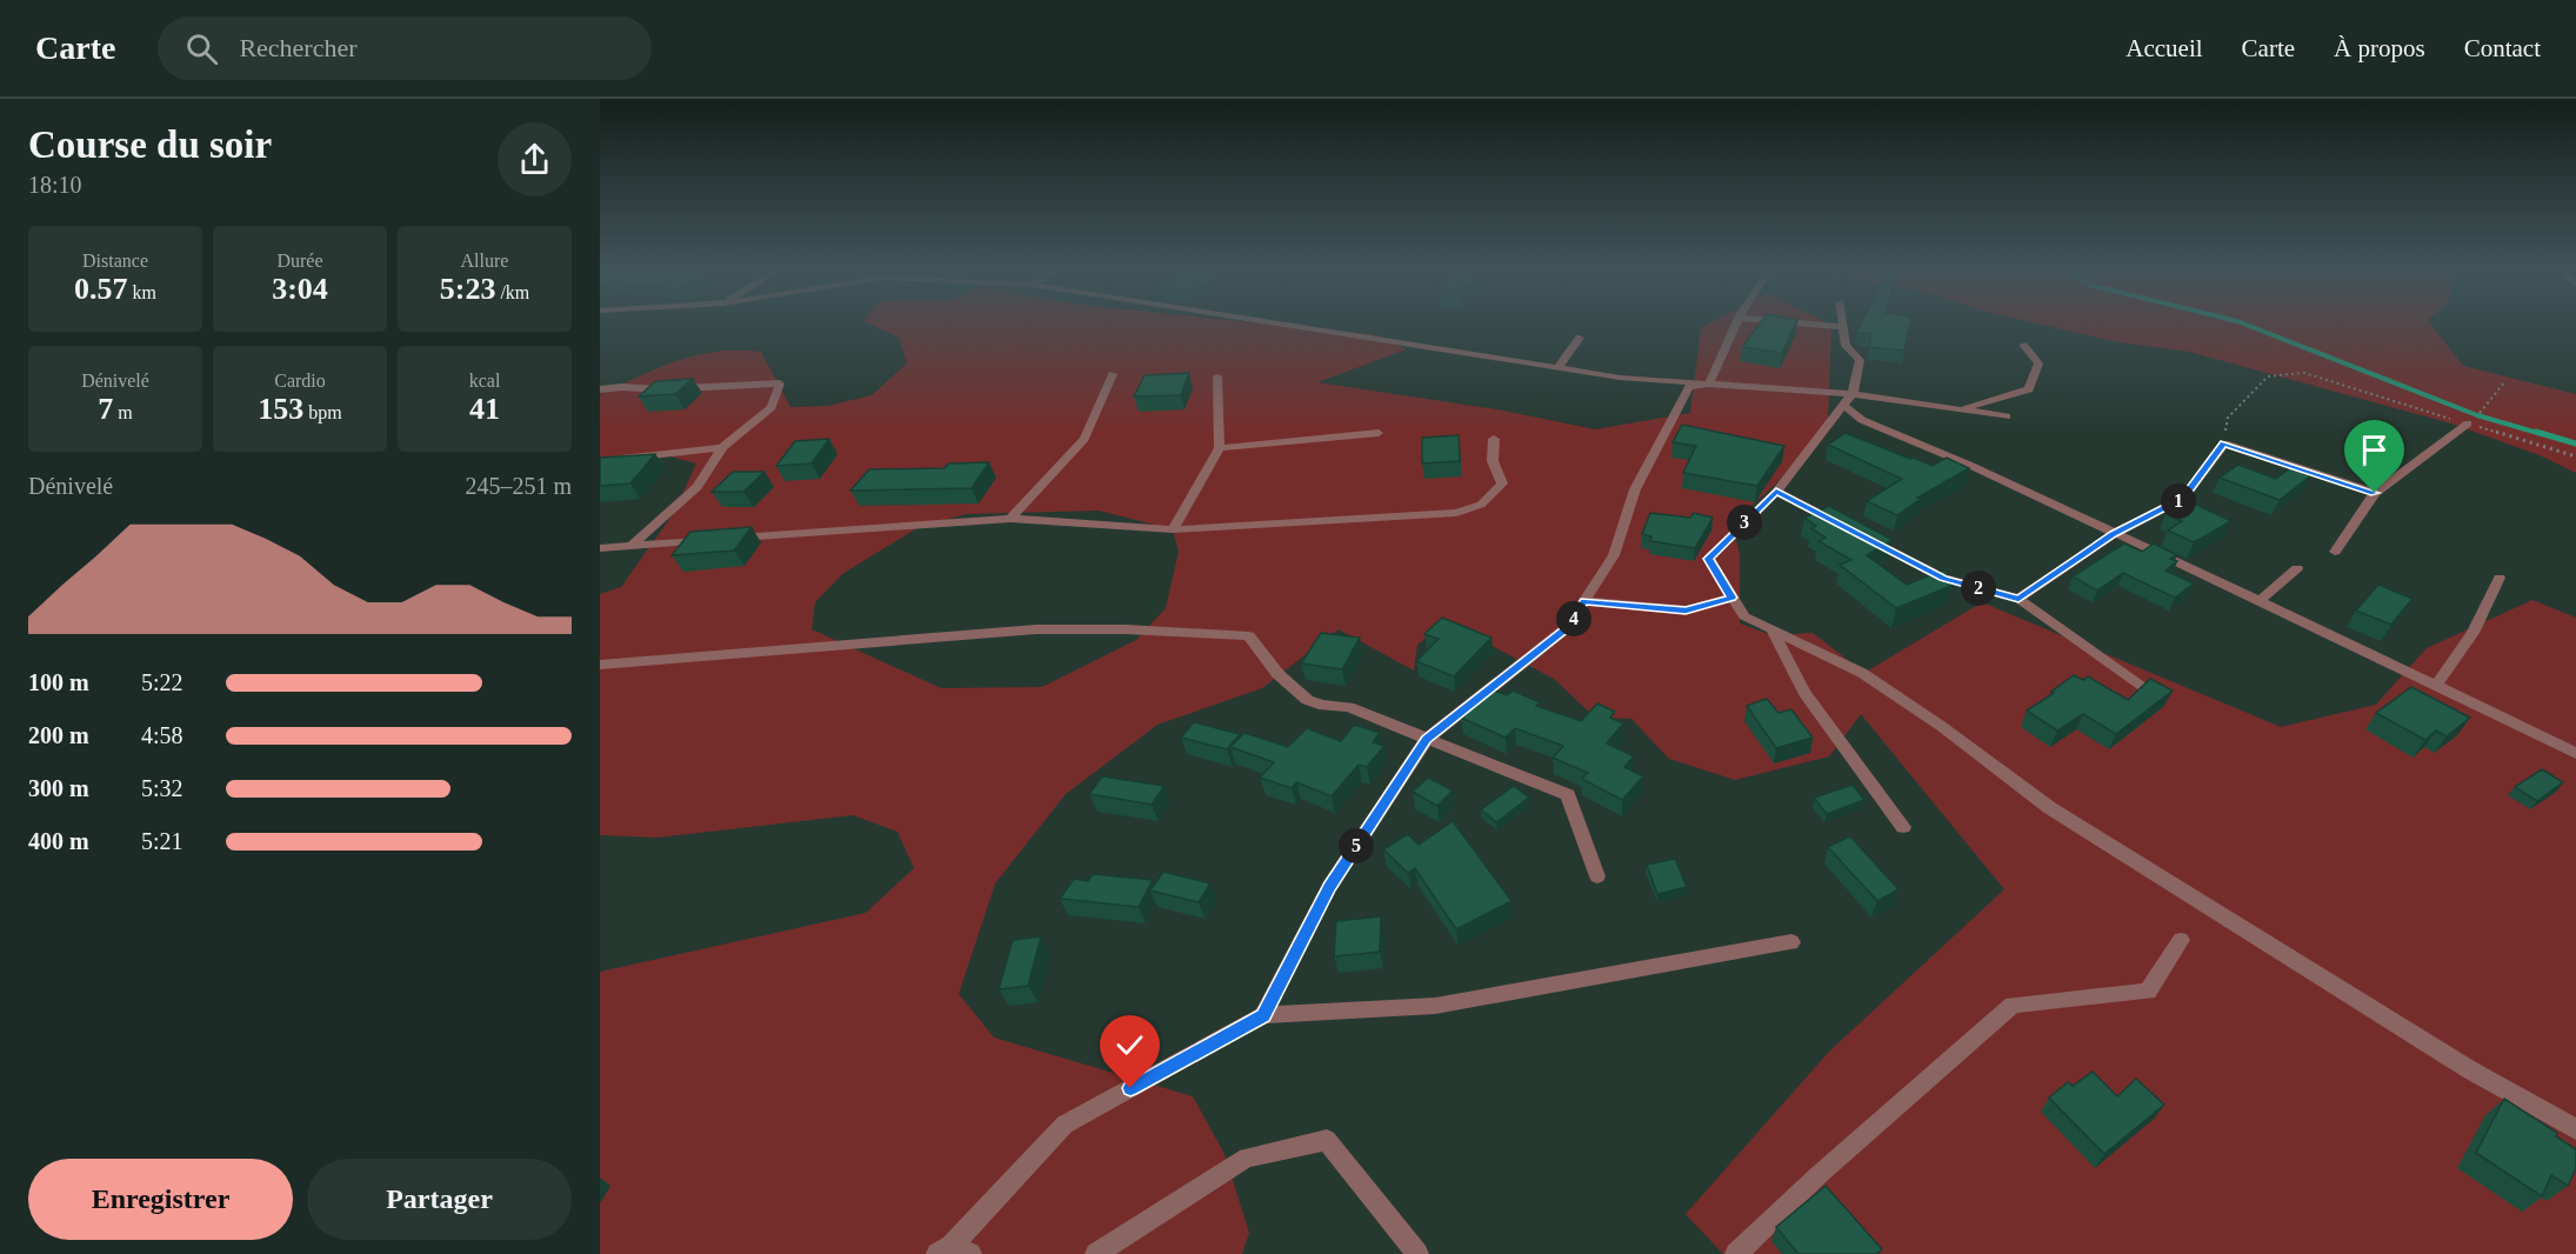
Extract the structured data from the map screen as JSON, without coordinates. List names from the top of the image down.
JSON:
{
  "page": {
    "header": "Carte",
    "search": "Rechercher",
    "nav": [
      "Accueil",
      "Carte",
      "À propos",
      "Contact"
    ],
    "heading": ["Course du soir", "18:10"],
    "stats": [
      ["Distance", "0.57 km"],
      ["Durée", "3:04"],
      ["Allure", "5:23 /km"],
      ["Dénivelé", "7 m"],
      ["Cardio", "153 bpm"],
      ["kcal", "41"]
    ],
    "chart": ["Dénivelé", "245–251 m"],
    "pins": [
      "1",
      "3",
      "2",
      "4",
      "5"
    ],
    "list": [
      {
        "name": "100 m",
        "note": "5:22"
      },
      {
        "name": "200 m",
        "note": "4:58"
      },
      {
        "name": "300 m",
        "note": "5:32"
      },
      {
        "name": "400 m",
        "note": "5:21"
      }
    ],
    "buttons": ["Enregistrer", "Partager"]
  }
}
